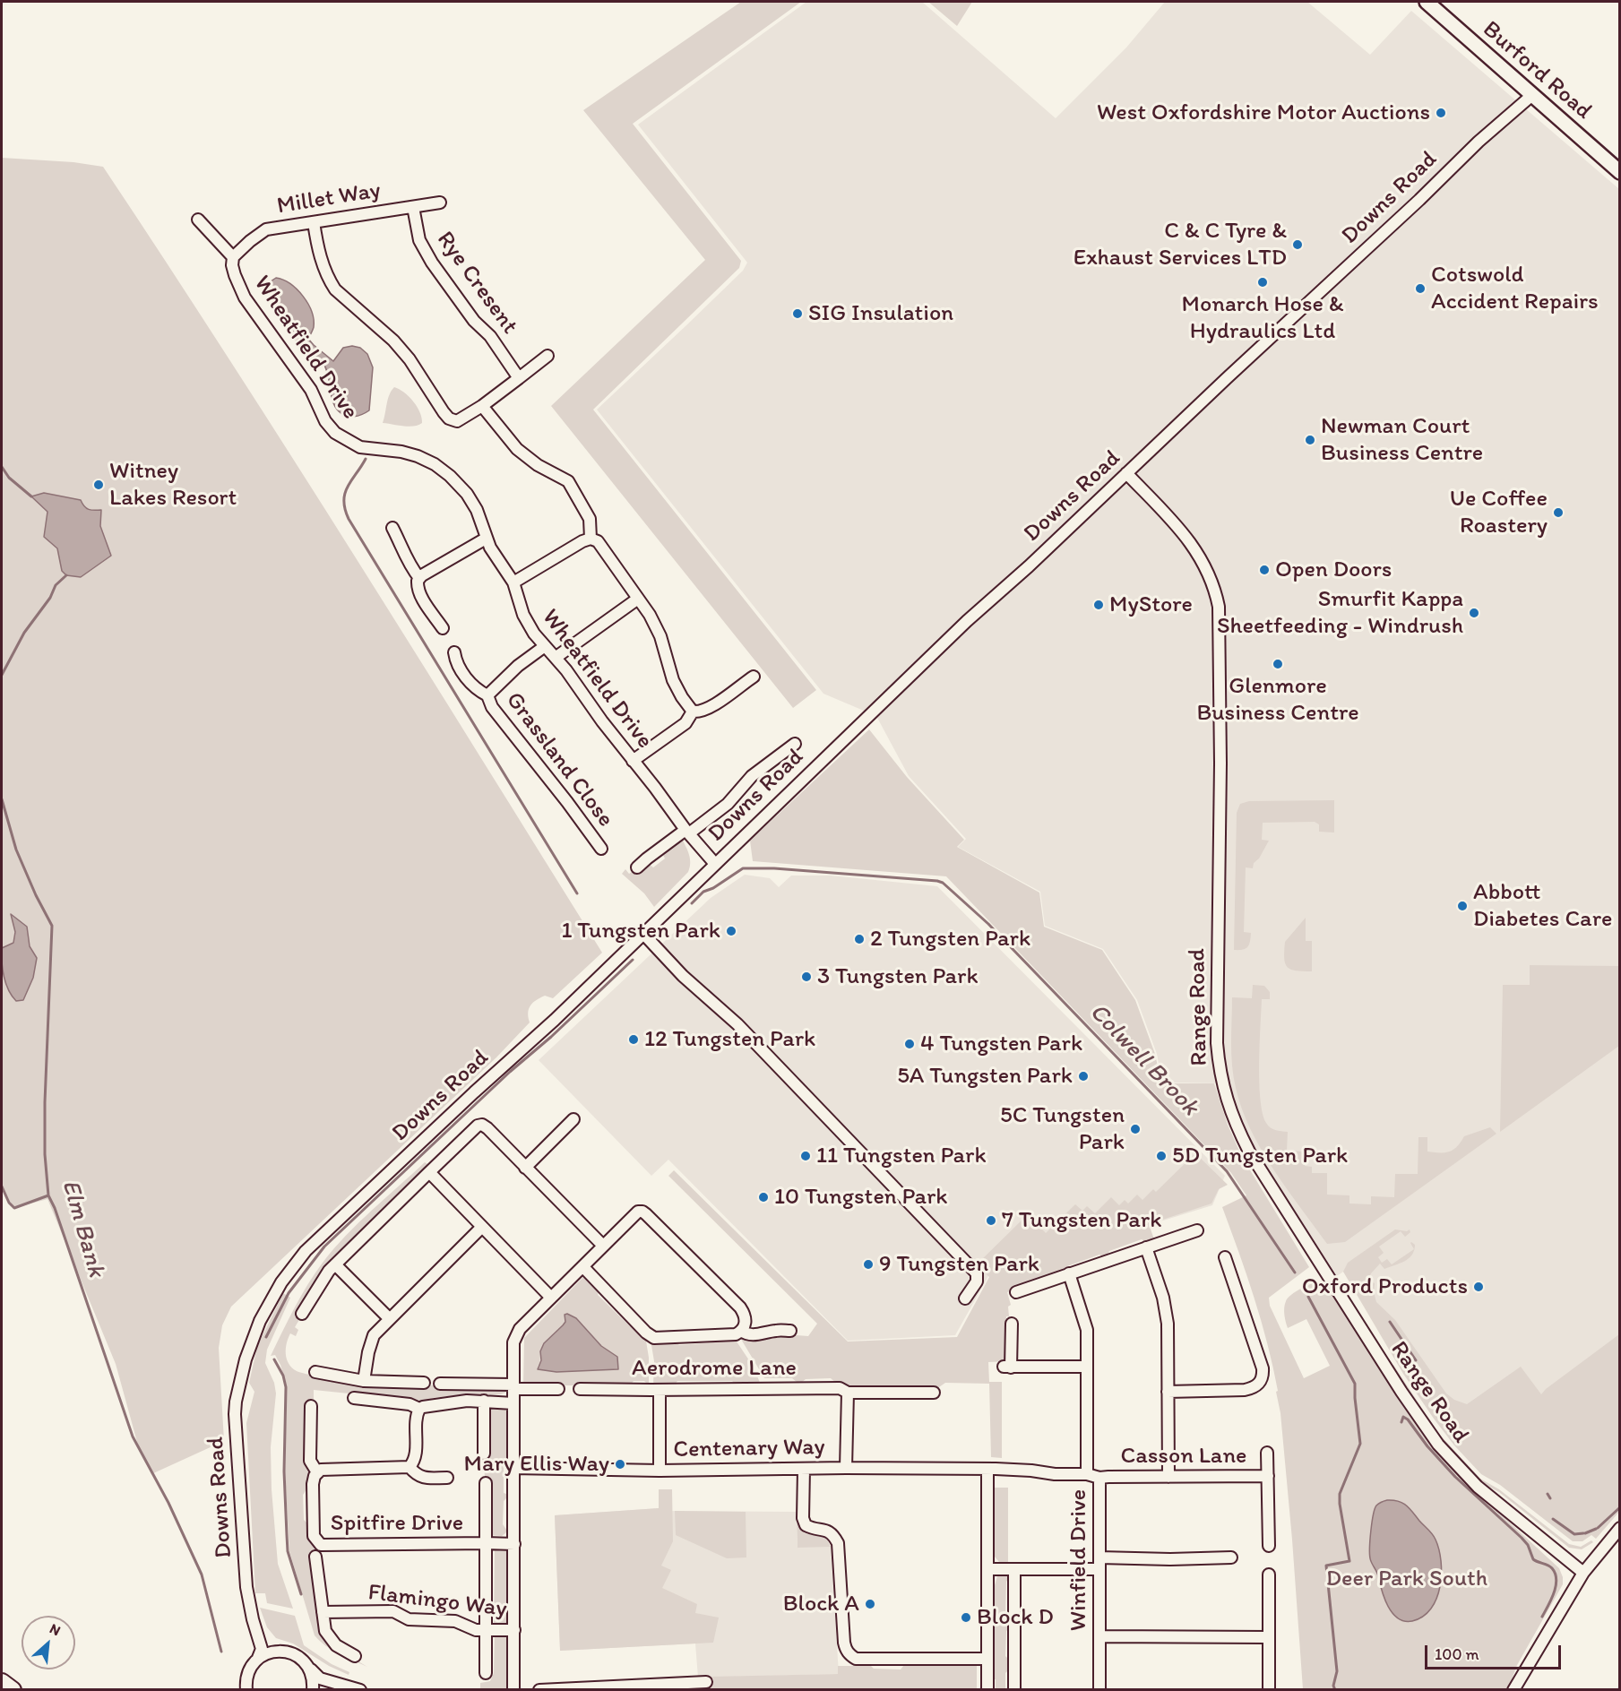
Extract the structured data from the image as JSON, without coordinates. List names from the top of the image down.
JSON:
{
  "streets": {
    "main road": ["Burford Road"],
    "street": [
      "Downs Road",
      "Millet Way",
      "Rye Cresent",
      "Wheatfield Drive",
      "Grassland Close",
      "Range Road",
      "Aerodrome Lane",
      "Centenary Way",
      "Casson Lane",
      "Spitfire Drive",
      "Winfield Drive",
      "Flamingo Way"
    ]
  },
  "crossings": [
    ["Burford Road", "Downs Road"],
    ["Downs Road", "Wheatfield Drive"],
    ["Downs Road", "Range Road"],
    ["Millet Way", "Rye Cresent"],
    ["Millet Way", "Wheatfield Drive"],
    ["Wheatfield Drive", "Grassland Close"],
    ["Centenary Way", "Winfield Drive"],
    ["Casson Lane", "Winfield Drive"]
  ],
  "water": ["Colwell Brook", "Elm Bank"],
  "parks": ["Deer Park South"],
  "places": [
    "West Oxfordshire Motor Auctions",
    "C & C Tyre & Exhaust Services LTD",
    "Monarch Hose & Hydraulics Ltd",
    "Cotswold Accident Repairs",
    "SIG Insulation",
    "Newman Court Business Centre",
    "Witney Lakes Resort",
    "Ue Coffee Roastery",
    "Open Doors",
    "MyStore",
    "Smurfit Kappa Sheetfeeding - Windrush",
    "Glenmore Business Centre",
    "Abbott Diabetes Care",
    "1 Tungsten Park",
    "2 Tungsten Park",
    "3 Tungsten Park",
    "12 Tungsten Park",
    "4 Tungsten Park",
    "5A Tungsten Park",
    "5C Tungsten Park",
    "11 Tungsten Park",
    "5D Tungsten Park",
    "10 Tungsten Park",
    "7 Tungsten Park",
    "9 Tungsten Park",
    "Oxford Products",
    "Mary Ellis Way",
    "Block A",
    "Block D"
  ],
  "scale_bar": "100 m",
  "north": "top right"
}
